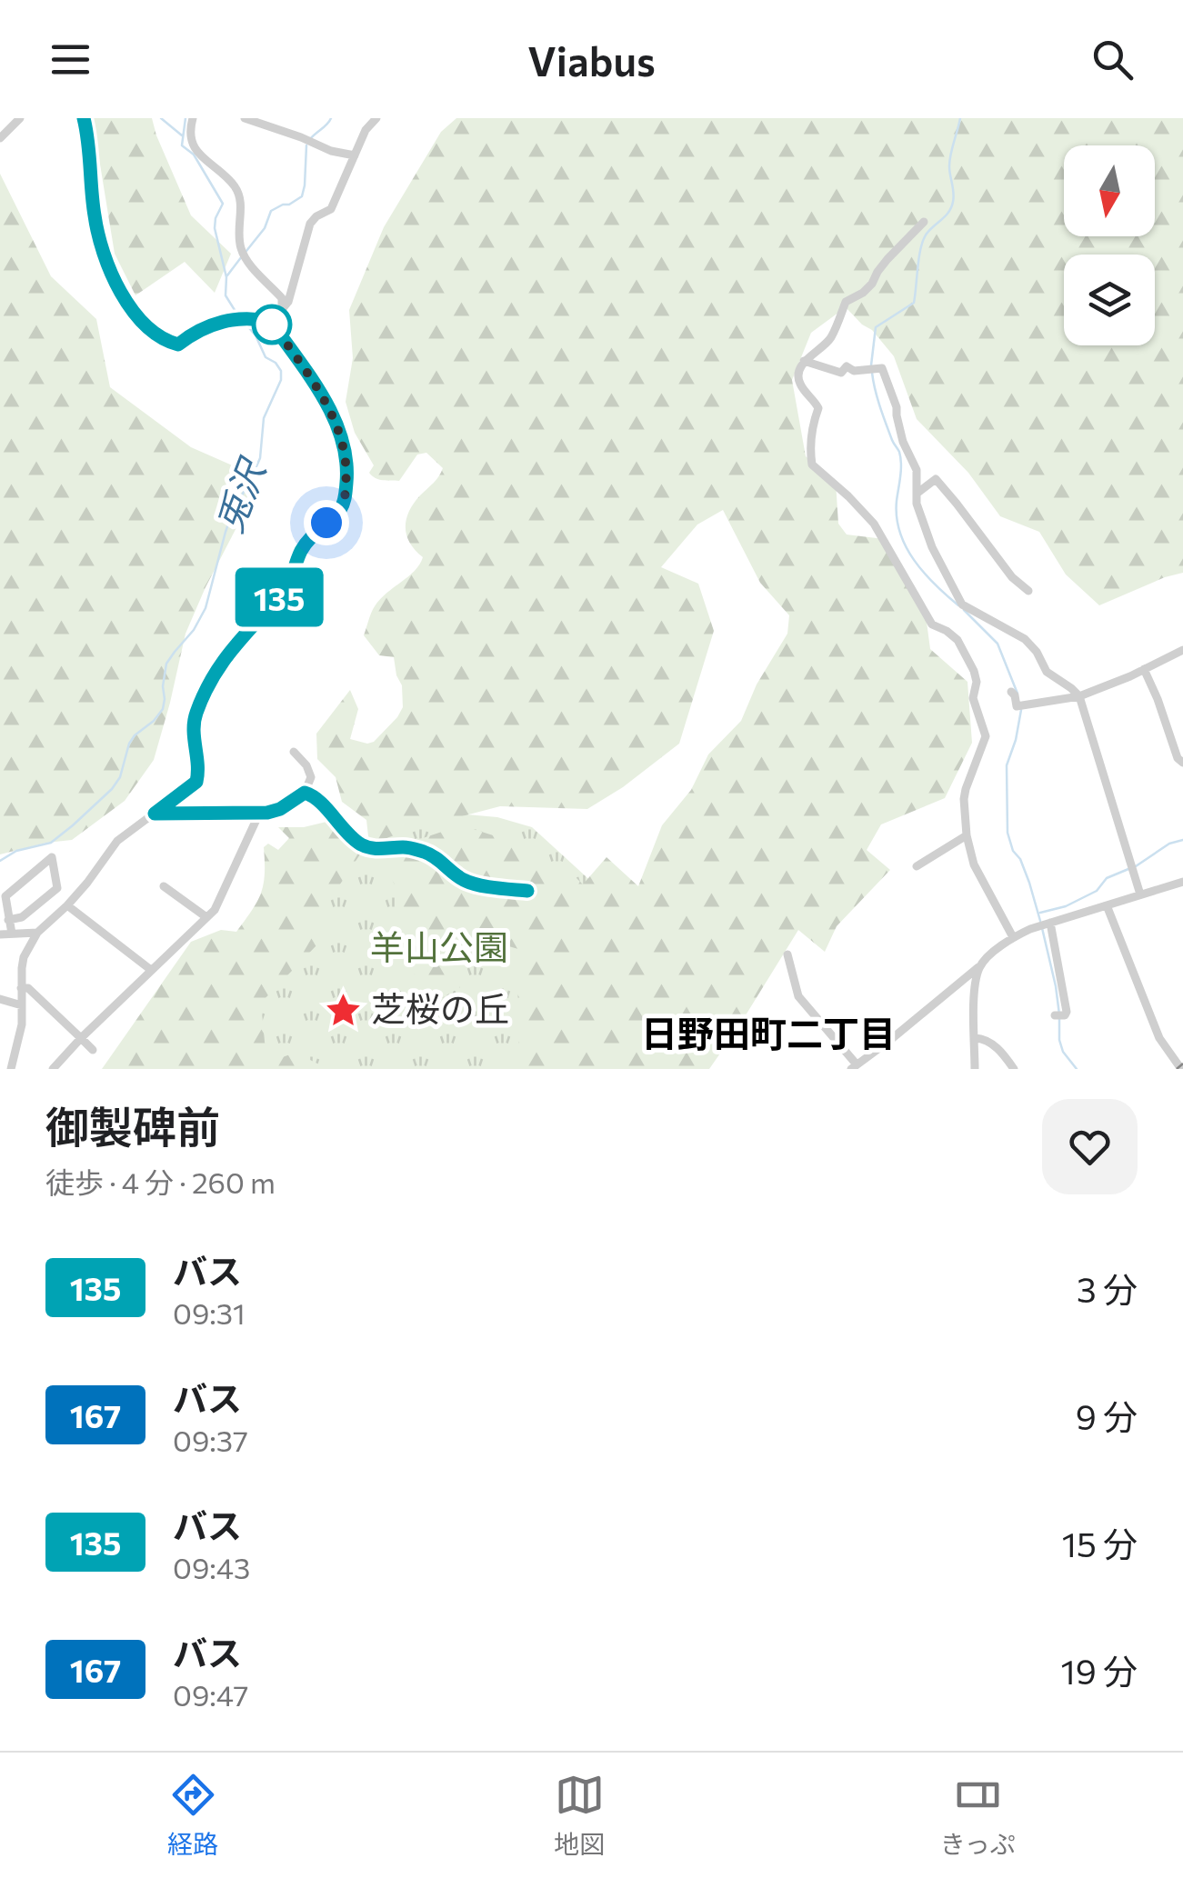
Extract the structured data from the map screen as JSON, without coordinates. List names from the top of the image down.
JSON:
{
  "districts": ["日野田町二丁目"],
  "water": ["兎沢"],
  "parks": ["羊山公園"],
  "places": {
    "place": ["芝桜の丘"]
  },
  "lines": ["bus line 135"],
  "north": "bottom",
  "page": {
    "header": "Viabus",
    "on_map": "135",
    "heading": ["御製碑前", "徒歩 · 4 分 · 260 m"],
    "list": [
      {
        "mark": "135",
        "name": "バス",
        "note": "09:31",
        "value": "3 分"
      },
      {
        "mark": "167",
        "name": "バス",
        "note": "09:37",
        "value": "9 分"
      },
      {
        "mark": "135",
        "name": "バス",
        "note": "09:43",
        "value": "15 分"
      },
      {
        "mark": "167",
        "name": "バス",
        "note": "09:47",
        "value": "19 分"
      }
    ],
    "tabs": ["経路", "地図", "きっぷ"]
  }
}
